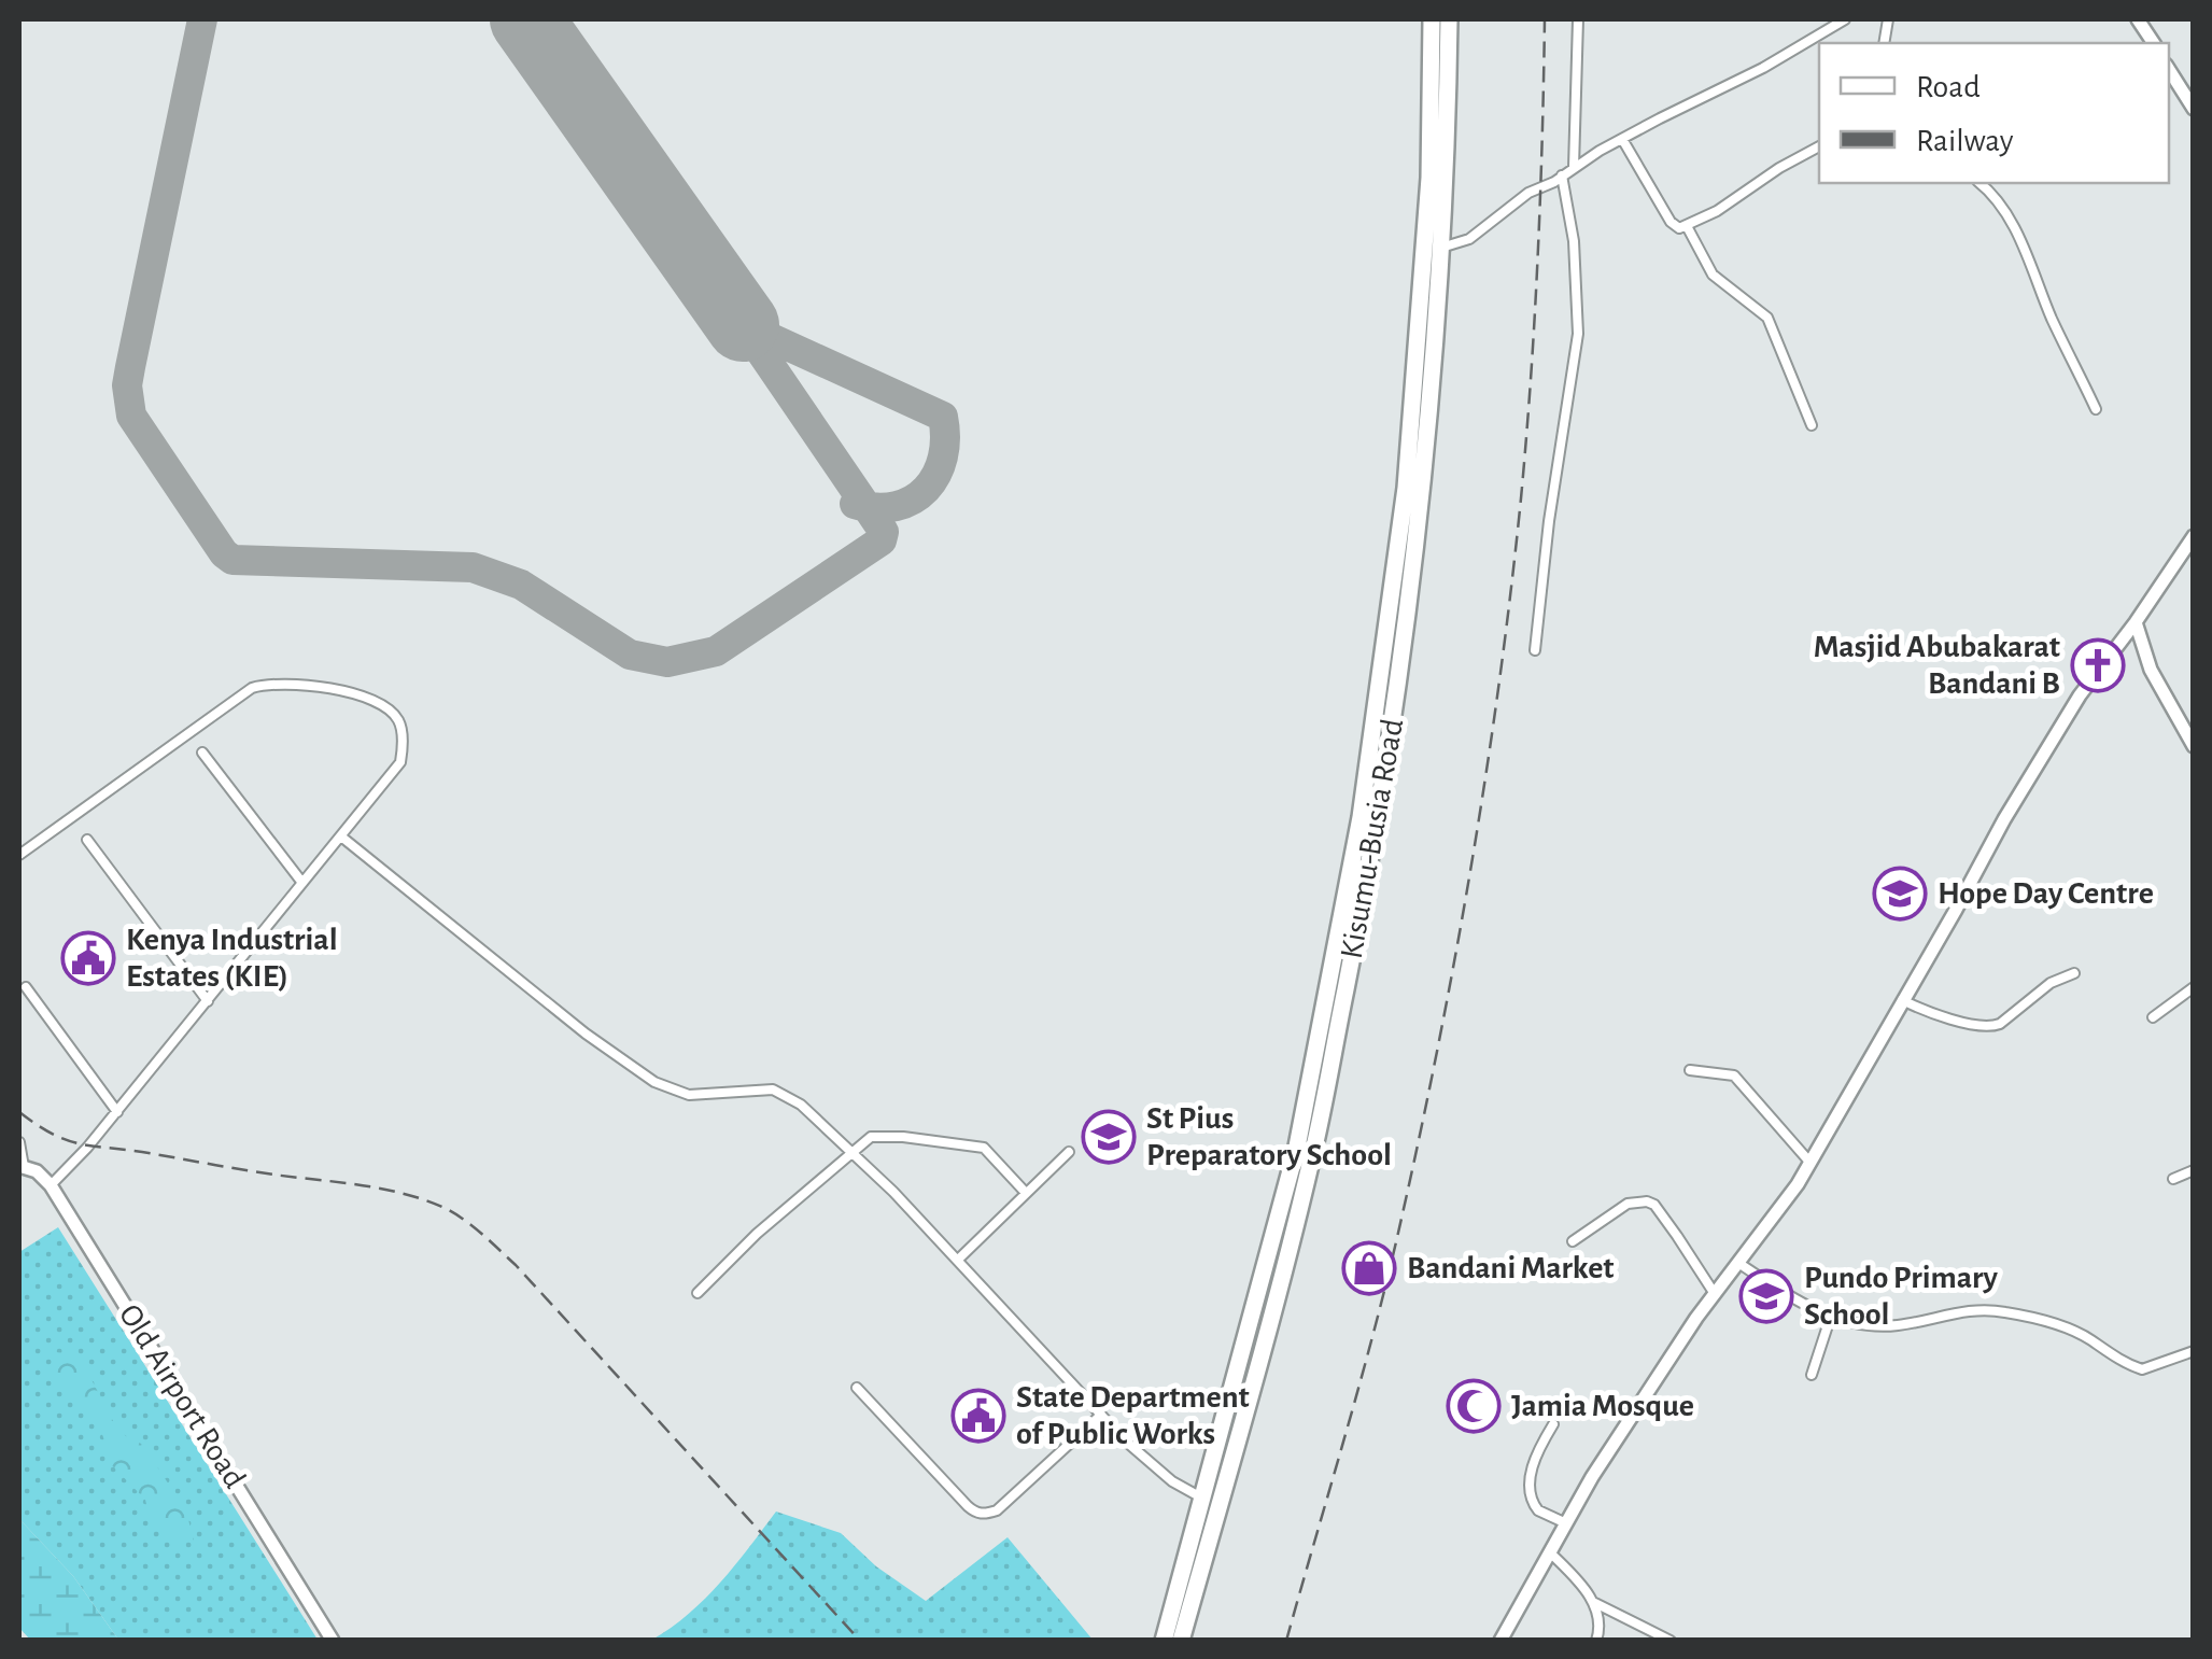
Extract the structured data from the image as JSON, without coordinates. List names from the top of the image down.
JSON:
{
  "streets": {
    "highway": ["Kisumu-Busia Road"],
    "street": ["Old Airport Road"]
  },
  "places": {
    "church": ["Masjid Abubakarat Bandani B"],
    "school or university": ["Hope Day Centre", "St Pius Preparatory School", "Pundo Primary School"],
    "public building": ["Kenya Industrial Estates (KIE)", "State Department of Public Works"],
    "shop": ["Bandani Market"],
    "mosque": ["Jamia Mosque"]
  },
  "legend": ["Road", "Railway"]
}
